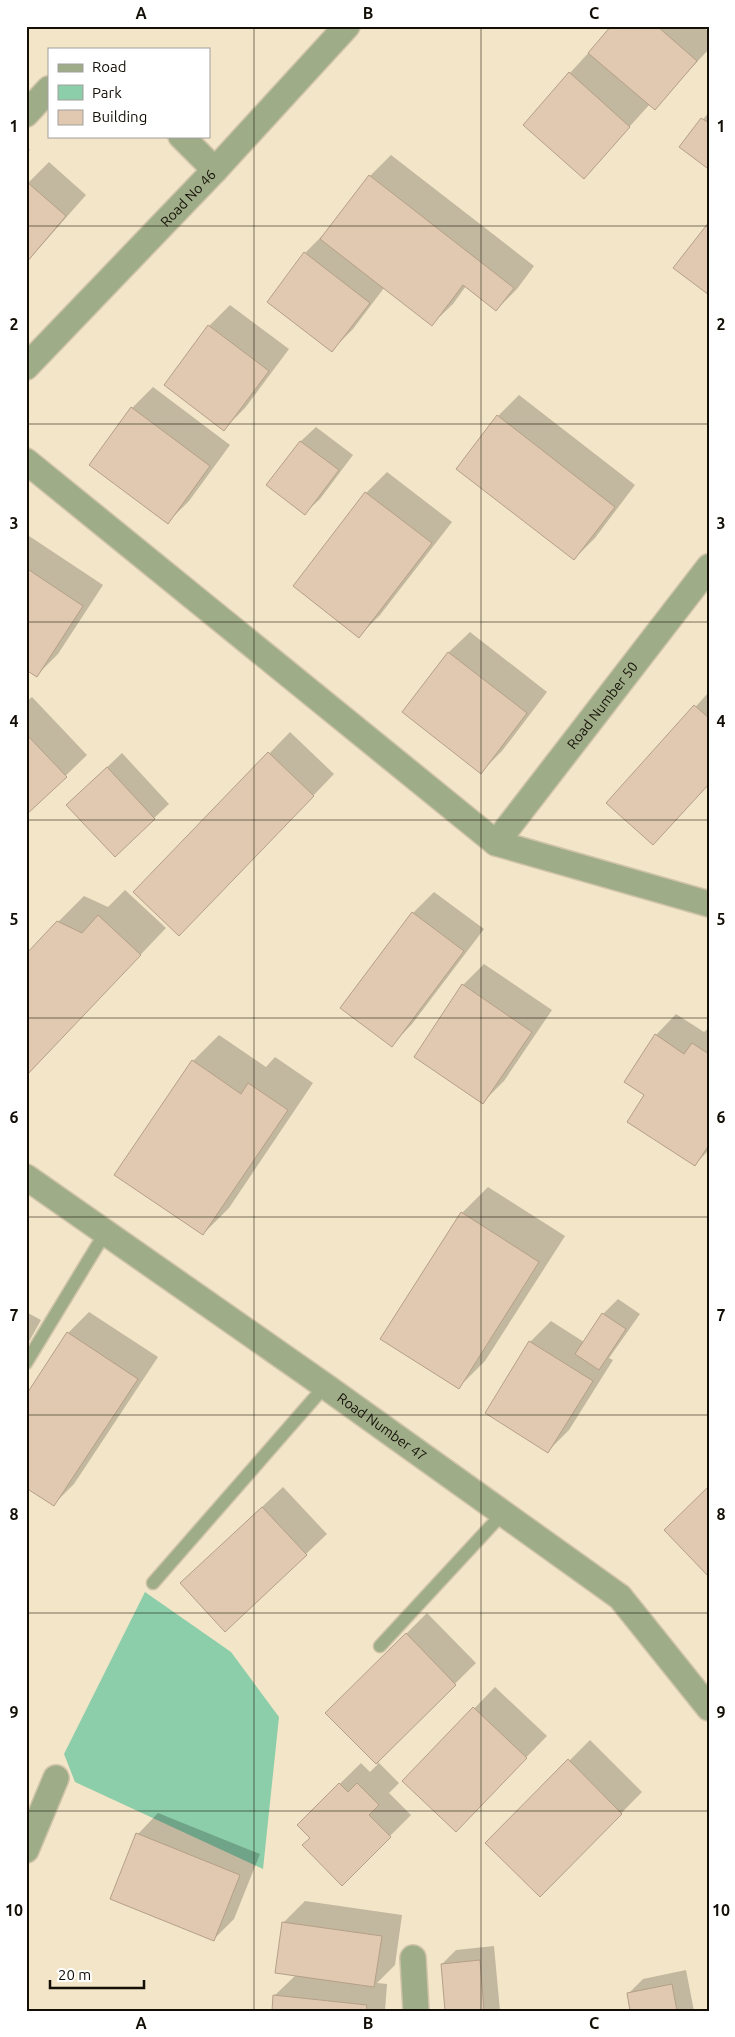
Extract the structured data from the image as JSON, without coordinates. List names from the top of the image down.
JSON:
{
  "streets": {
    "street": ["Road No 46", "Road Number 50", "Road Number 47"]
  },
  "legend": ["Road", "Park", "Building"],
  "scale_bar": "20 m",
  "grid": {
    "columns": ["A", "B", "C"],
    "rows": [
      "1",
      "2",
      "3",
      "4",
      "5",
      "6",
      "7",
      "8",
      "9",
      "10"
    ]
  }
}
